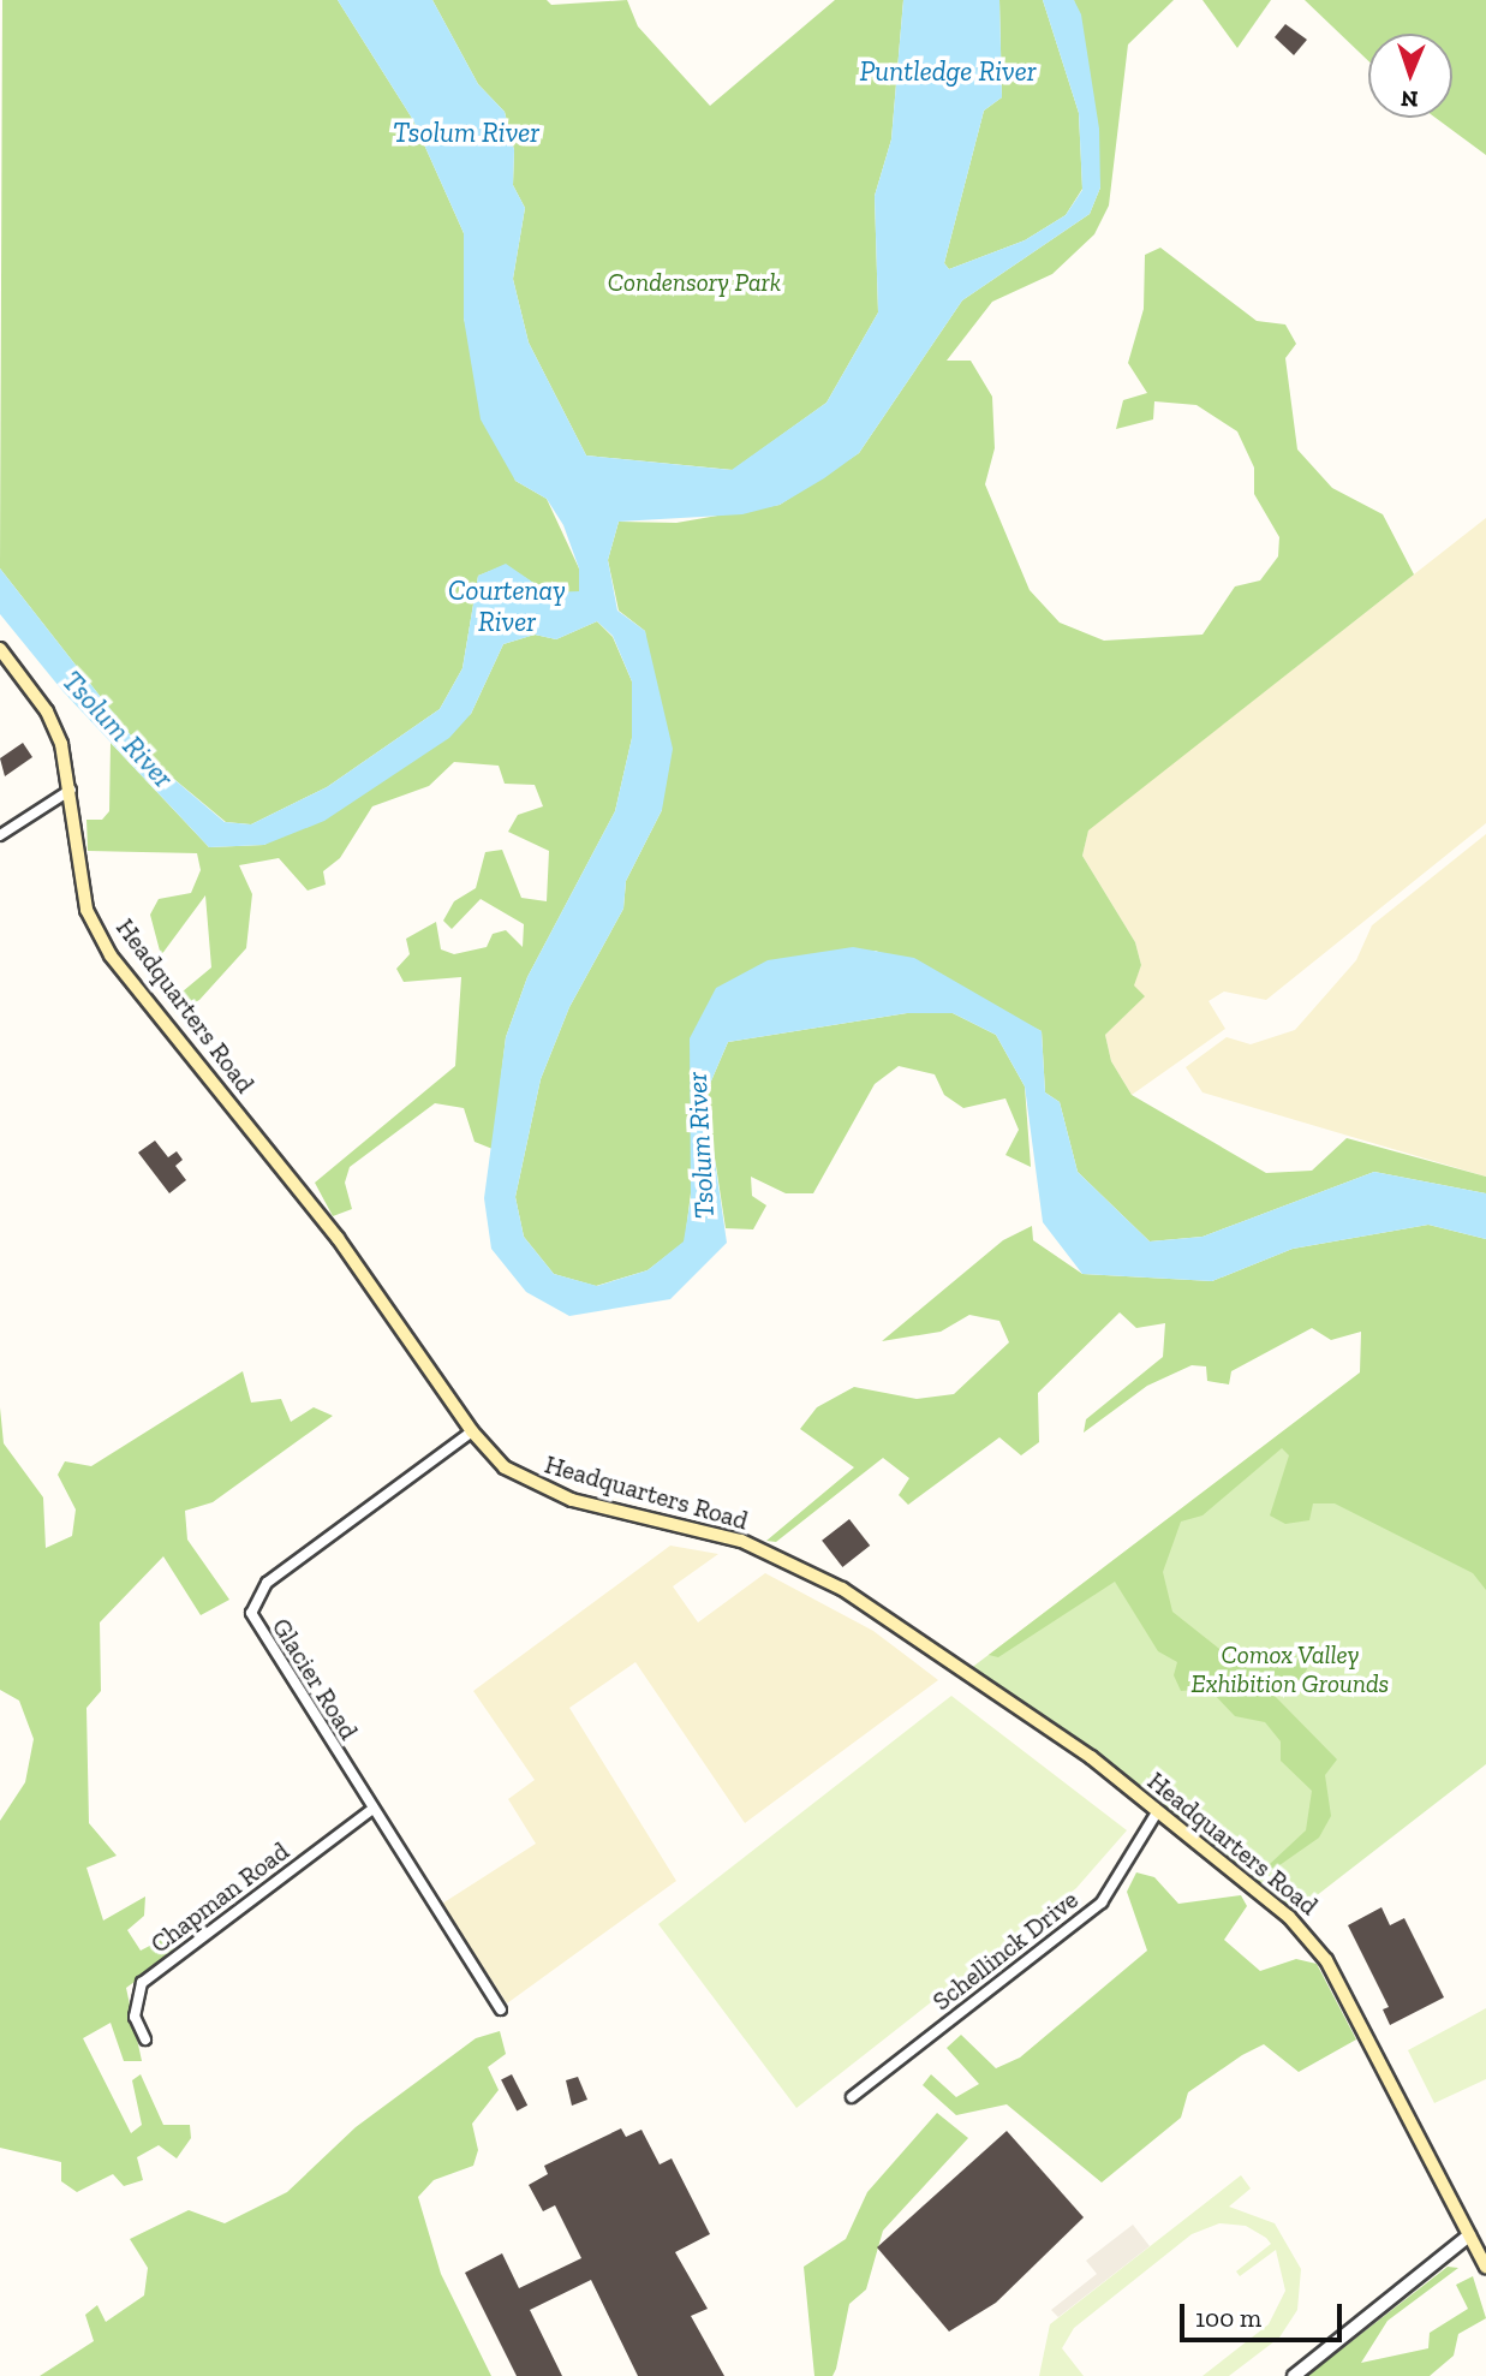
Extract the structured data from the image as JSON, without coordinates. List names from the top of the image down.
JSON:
{
  "streets": {
    "main road": ["Headquarters Road"],
    "street": ["Glacier Road", "Chapman Road", "Schellinck Drive"]
  },
  "crossings": [
    ["Headquarters Road", "Glacier Road"],
    ["Headquarters Road", "Schellinck Drive"],
    ["Glacier Road", "Chapman Road"]
  ],
  "water": ["Puntledge River", "Tsolum River", "Courtenay River"],
  "parks": ["Condensory Park", "Comox Valley Exhibition Grounds"],
  "scale_bar": "100 m",
  "north": "bottom"
}
